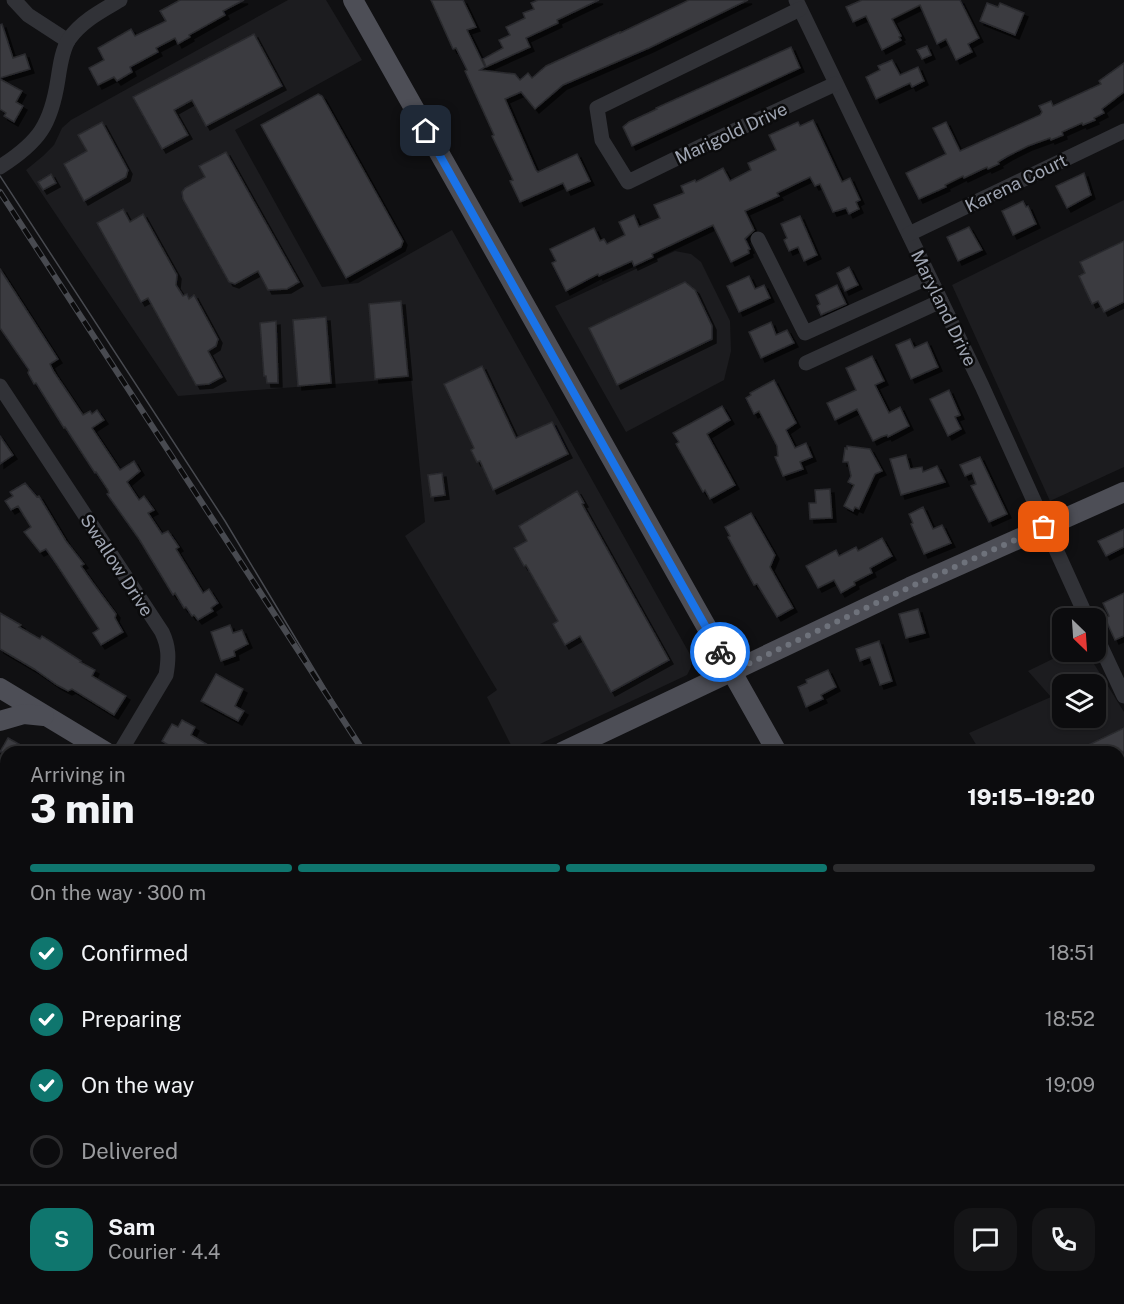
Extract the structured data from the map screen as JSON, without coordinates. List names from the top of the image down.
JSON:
{
  "streets": {
    "street": [
      "Marigold Drive",
      "Karena Court",
      "Maryland Drive",
      "Swallow Drive"
    ]
  },
  "crossings": [
    ["Marigold Drive", "Maryland Drive"],
    ["Karena Court", "Maryland Drive"]
  ],
  "north": "bottom right",
  "page": {
    "heading": ["3 min", "Arriving in", "19:15–19:20"],
    "panel": ["Sam", "Courier · 4.4"],
    "bar": "On the way · 300 m",
    "list": [
      ["Confirmed", "18:51"],
      ["Preparing", "18:52"],
      ["On the way", "19:09"],
      "Delivered"
    ],
    "round": "S"
  }
}
